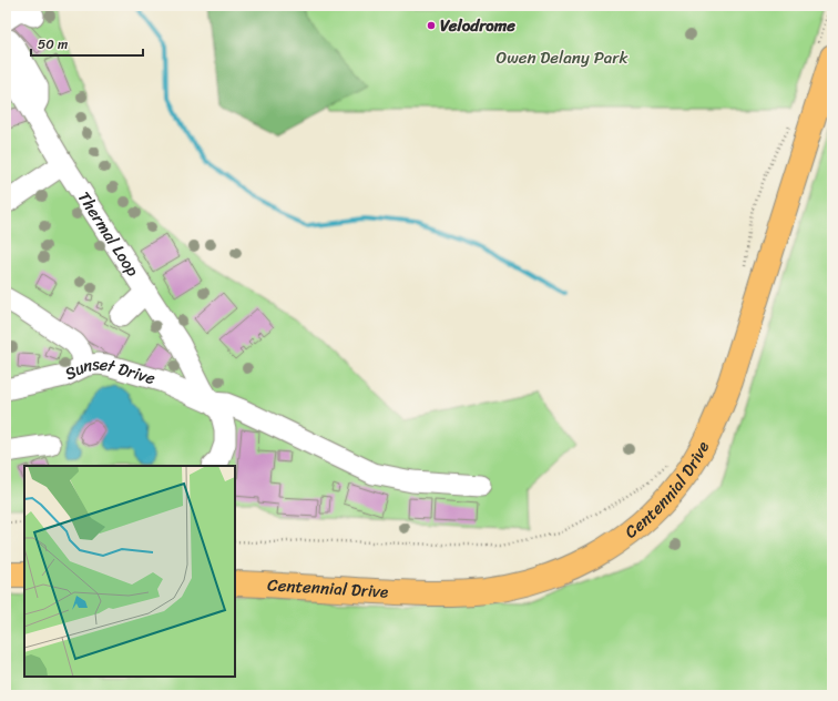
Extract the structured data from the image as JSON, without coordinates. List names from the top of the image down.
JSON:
{
  "streets": {
    "main road": ["Centennial Drive"],
    "lane": ["Thermal Loop", "Sunset Drive"]
  },
  "crossings": [
    ["Thermal Loop", "Sunset Drive"]
  ],
  "parks": ["Owen Delany Park"],
  "places": ["Velodrome"],
  "scale_bar": "50 m"
}
